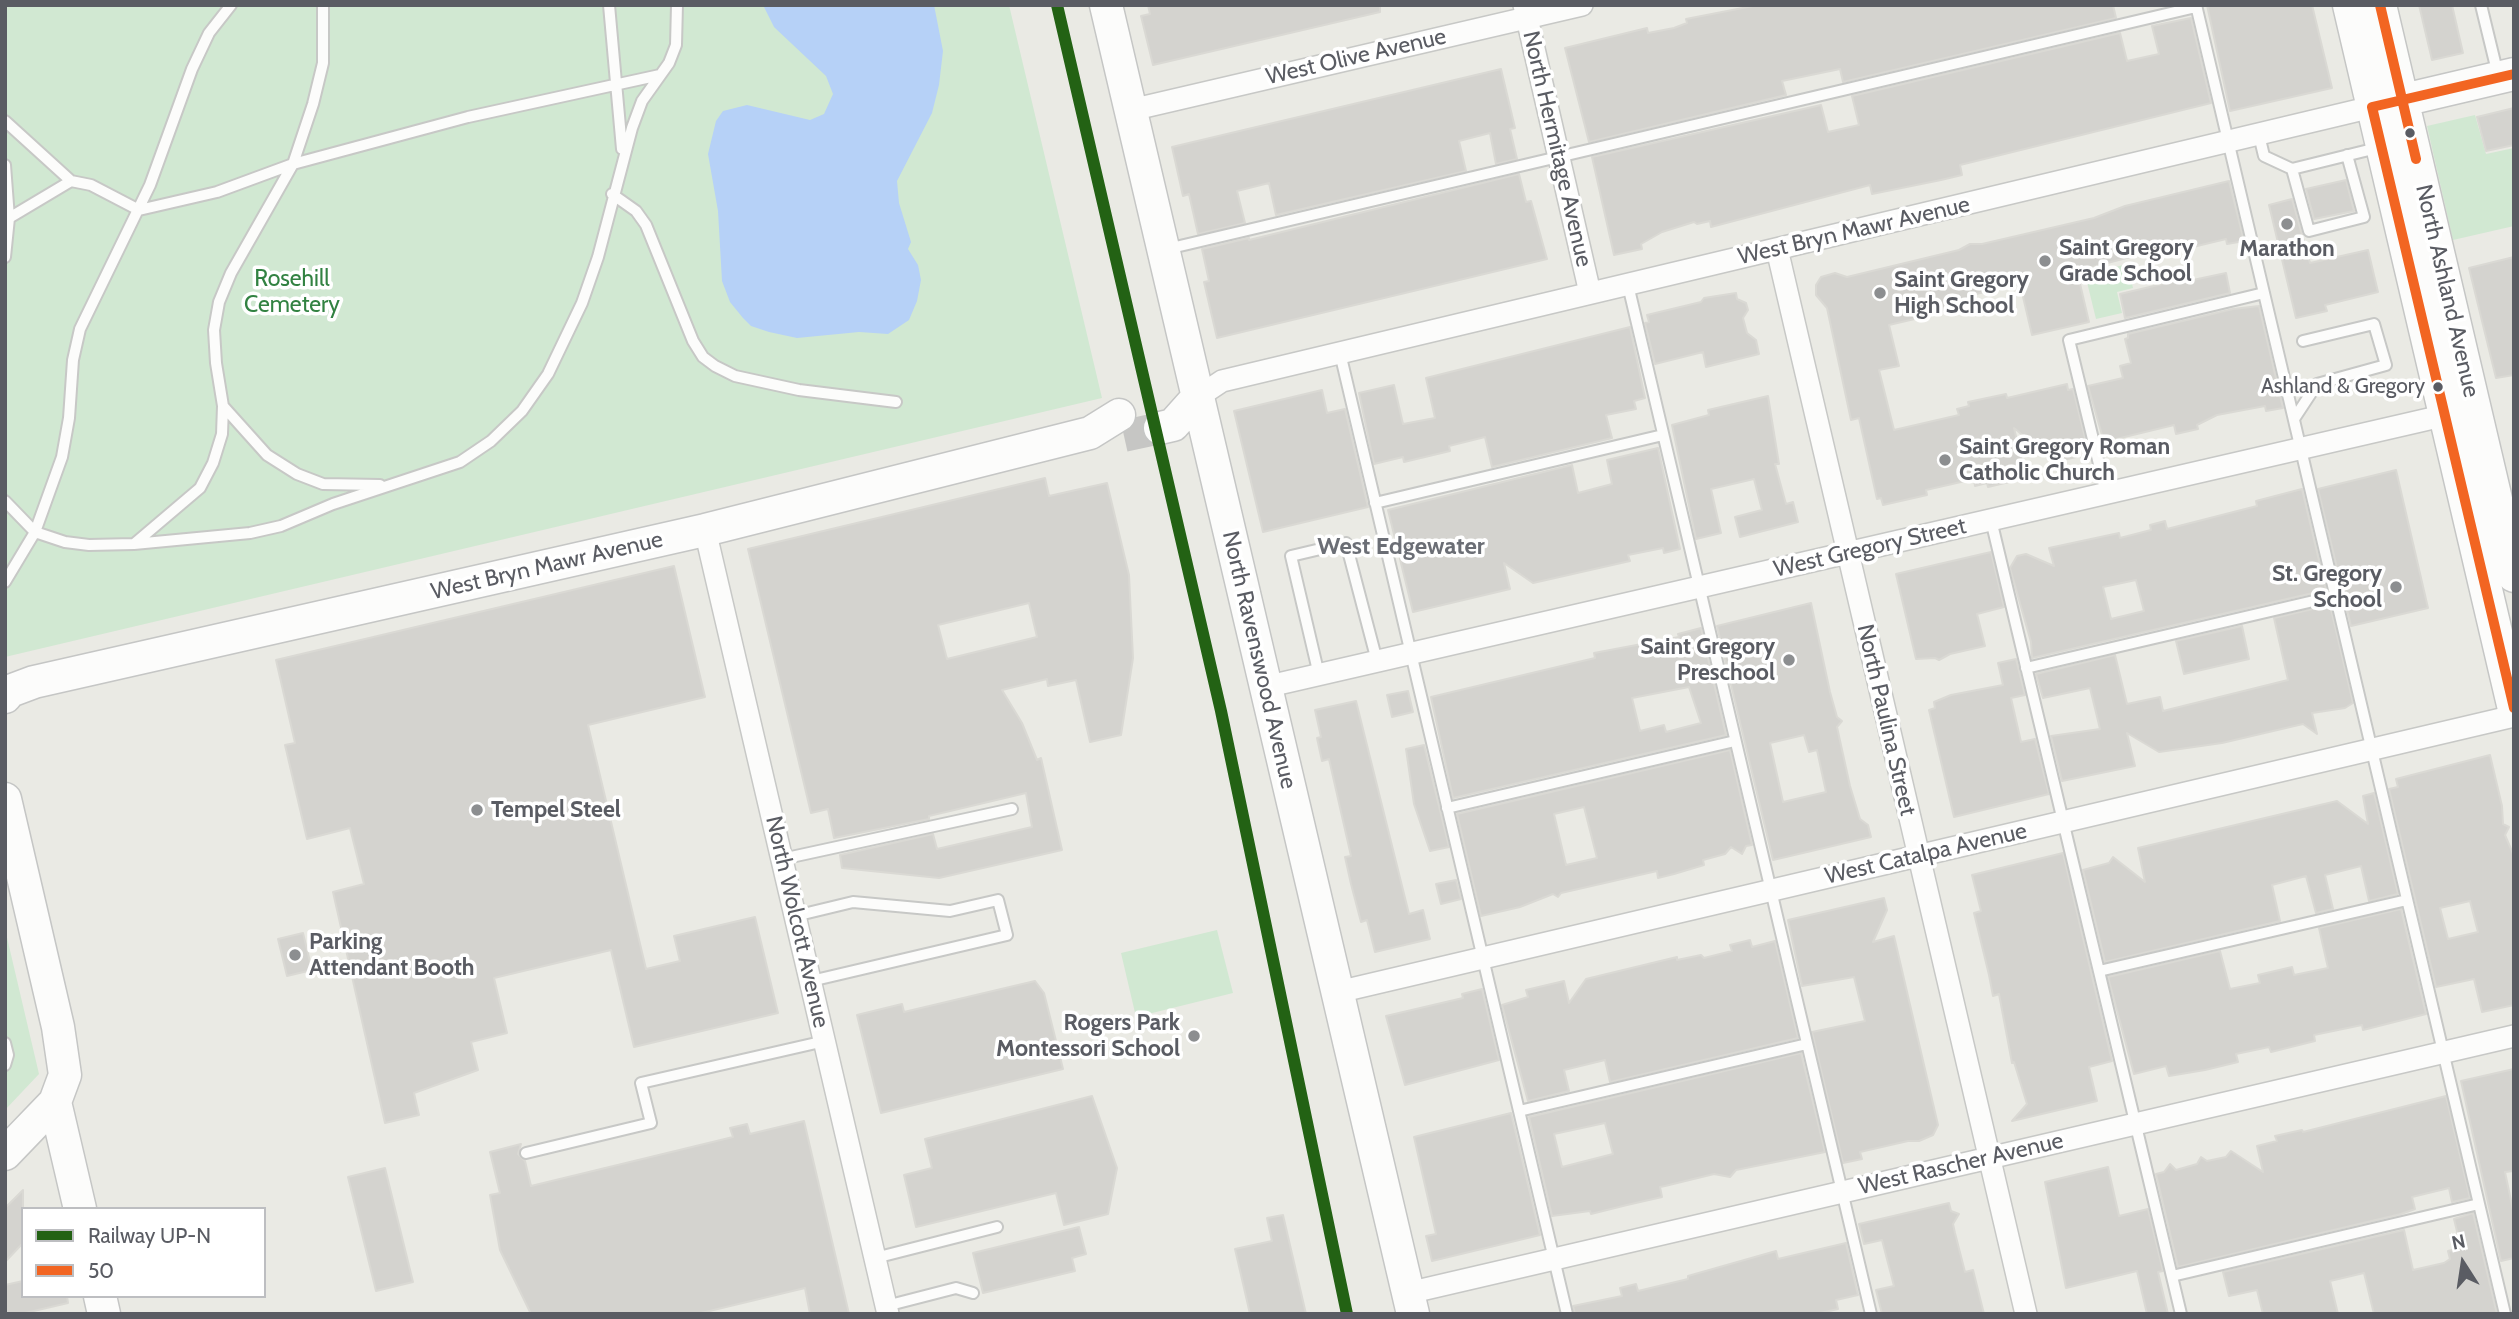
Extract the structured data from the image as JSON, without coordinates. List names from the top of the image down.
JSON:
{
  "streets": {
    "street": [
      "West Olive Avenue",
      "North Hermitage Avenue",
      "West Bryn Mawr Avenue",
      "North Ashland Avenue",
      "West Gregory Street",
      "North Ravenswood Avenue",
      "North Paulina Street",
      "West Catalpa Avenue",
      "North Wolcott Avenue",
      "West Rascher Avenue"
    ]
  },
  "crossings": [
    ["West Olive Avenue", "North Hermitage Avenue"],
    ["West Olive Avenue", "North Ravenswood Avenue"],
    ["North Hermitage Avenue", "West Bryn Mawr Avenue"],
    ["West Bryn Mawr Avenue", "North Ashland Avenue"],
    ["West Bryn Mawr Avenue", "North Ravenswood Avenue"],
    ["West Bryn Mawr Avenue", "North Paulina Street"],
    ["West Bryn Mawr Avenue", "North Wolcott Avenue"],
    ["North Ashland Avenue", "West Gregory Street"],
    ["West Gregory Street", "North Ravenswood Avenue"],
    ["West Gregory Street", "North Paulina Street"],
    ["North Ravenswood Avenue", "West Catalpa Avenue"],
    ["North Ravenswood Avenue", "West Rascher Avenue"],
    ["North Paulina Street", "West Catalpa Avenue"],
    ["North Paulina Street", "West Rascher Avenue"]
  ],
  "districts": ["West Edgewater"],
  "parks": ["Rosehill Cemetery"],
  "places": [
    "Marathon",
    "Saint Gregory Grade School",
    "Saint Gregory High School",
    "Ashland & Gregory",
    "Saint Gregory Roman Catholic Church",
    "St. Gregory School",
    "Saint Gregory Preschool",
    "Tempel Steel",
    "Parking Attendant Booth",
    "Rogers Park Montessori School"
  ],
  "lines": ["rail line UP-N", "transit line 50"],
  "legend": ["Railway UP-N", "50"],
  "north": "top"
}
